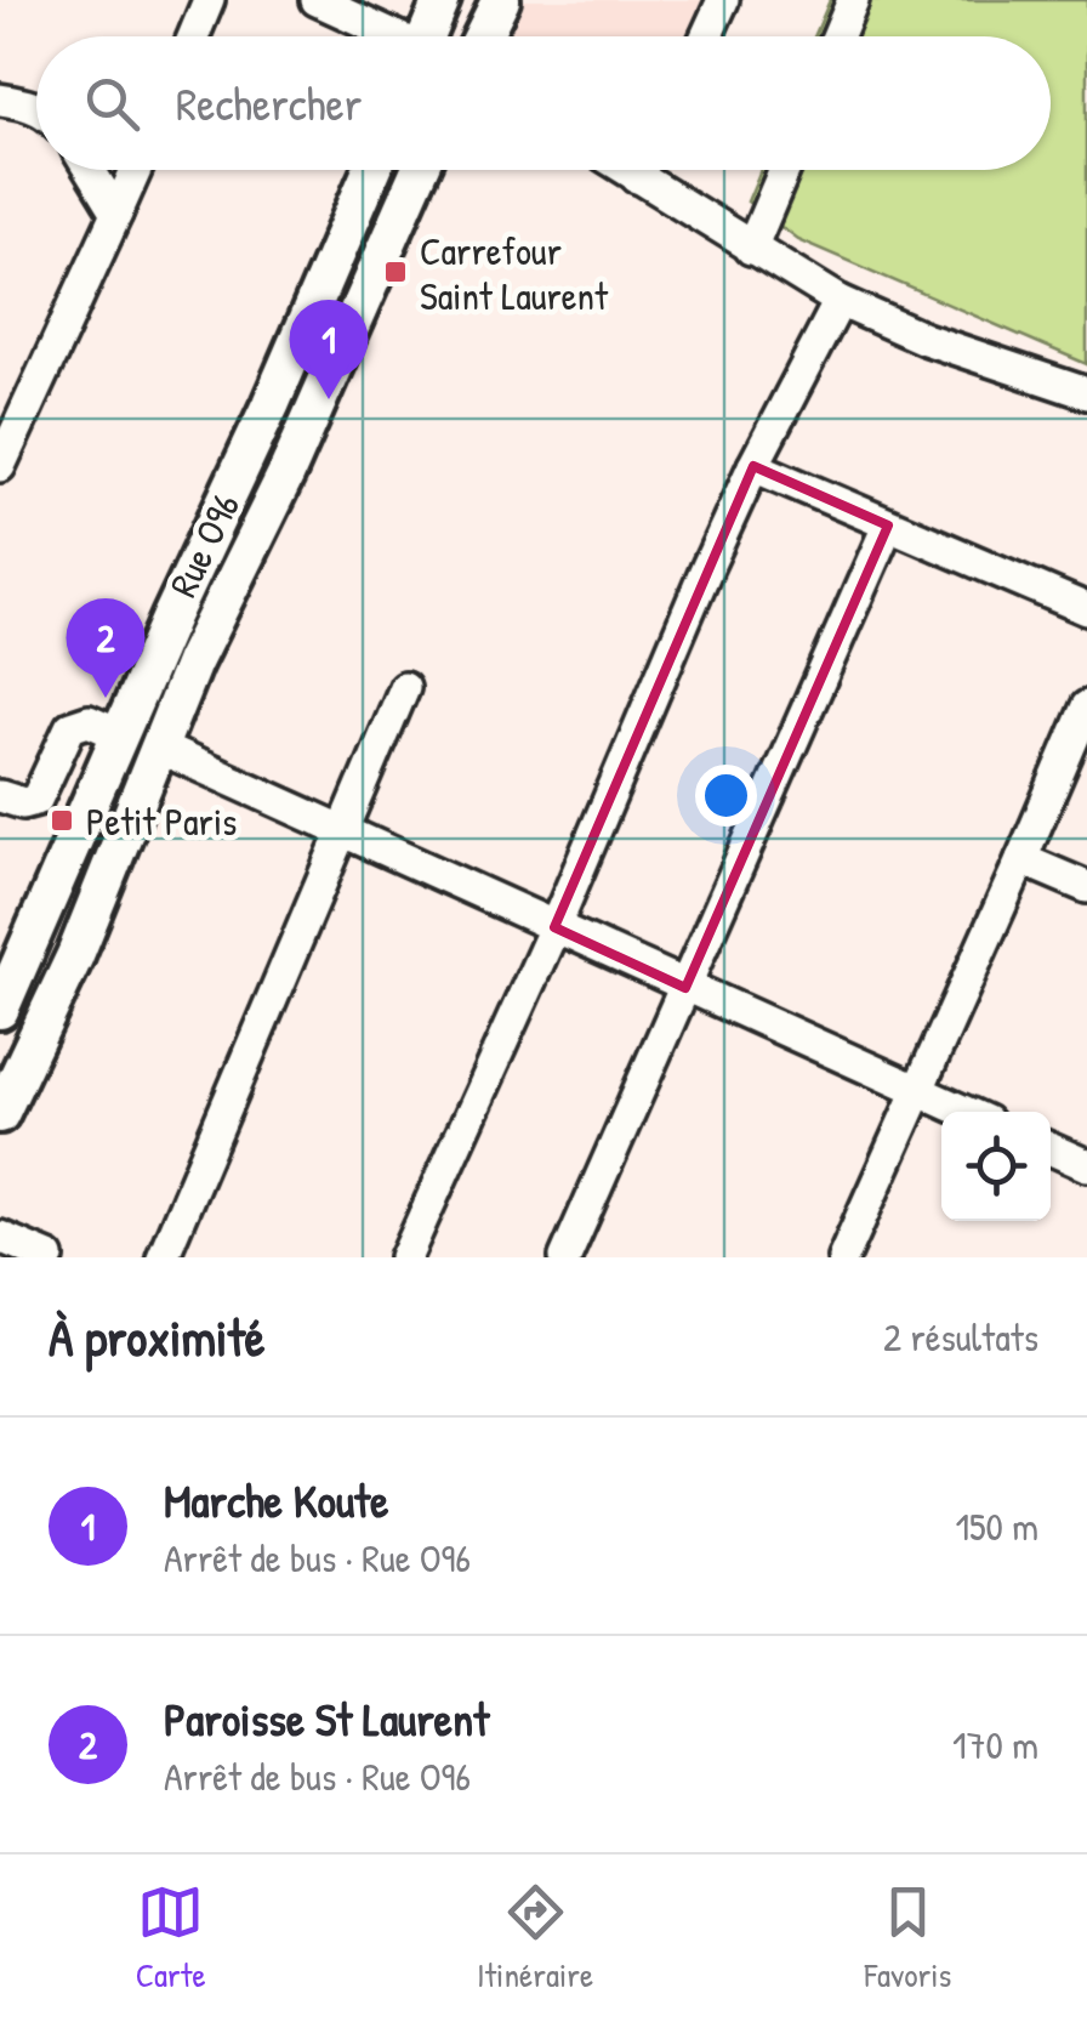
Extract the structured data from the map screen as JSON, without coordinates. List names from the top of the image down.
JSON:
{
  "streets": {
    "main road": ["Rue O96"]
  },
  "places": {
    "transit": ["Carrefour Saint Laurent", "Petit Paris"]
  },
  "page": {
    "search": "Rechercher",
    "pins": ["1", "2"],
    "heading": ["À proximité", "2 résultats"],
    "list": [
      {
        "mark": "1",
        "name": "Marche Koute",
        "note": "Arrêt de bus · Rue O96",
        "value": "150 m"
      },
      {
        "mark": "2",
        "name": "Paroisse St Laurent",
        "note": "Arrêt de bus · Rue O96",
        "value": "170 m"
      }
    ],
    "nav": ["Carte", "Itinéraire", "Favoris"]
  }
}
